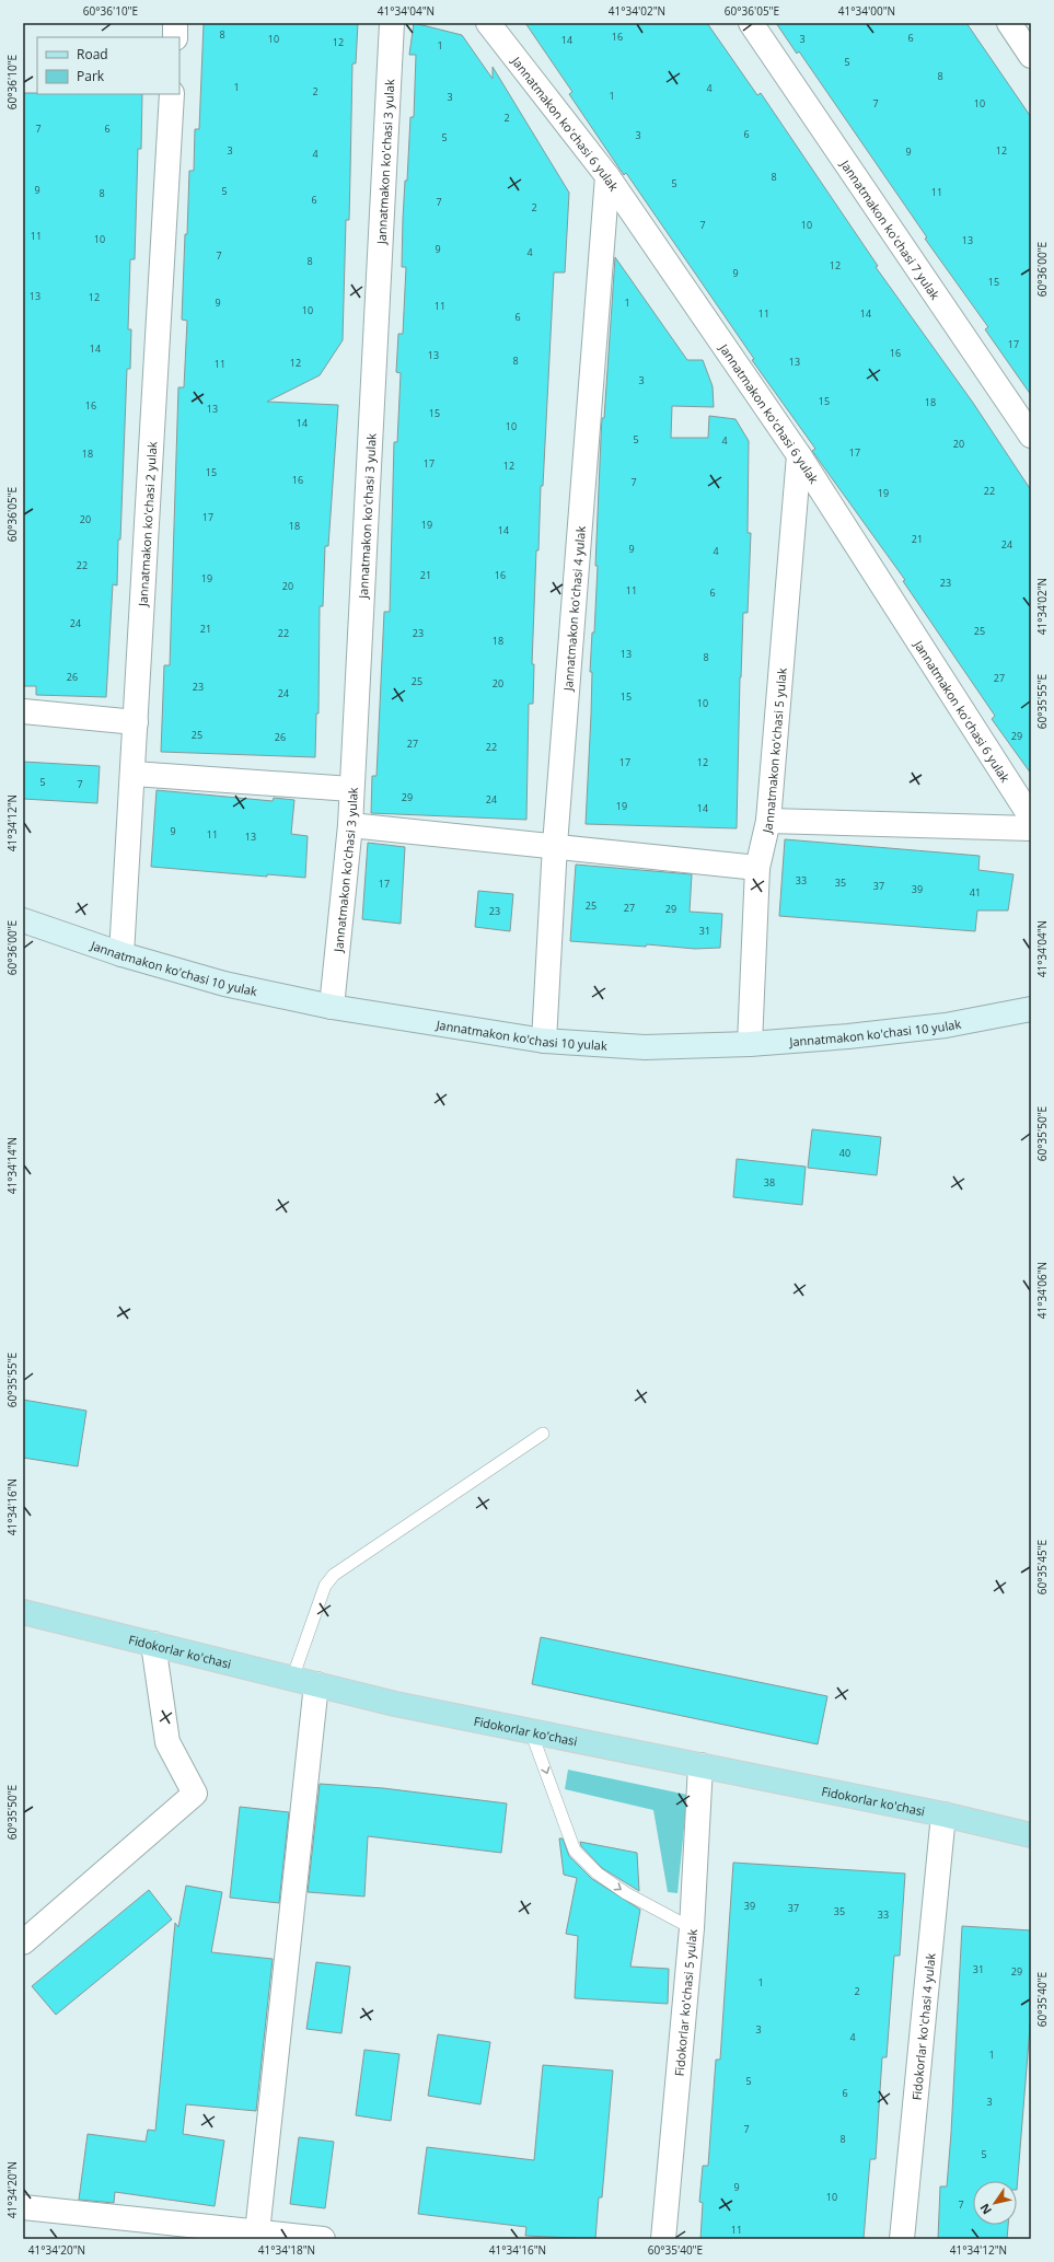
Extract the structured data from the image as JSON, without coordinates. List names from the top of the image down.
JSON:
{
  "streets": {
    "main road": ["Fidokorlar ko'chasi"],
    "street": [
      "Jannatmakon ko'chasi 6 yulak",
      "Jannatmakon ko'chasi 3 yulak",
      "Jannatmakon ko'chasi 7 yulak",
      "Jannatmakon ko'chasi 2 yulak",
      "Jannatmakon ko'chasi 4 yulak",
      "Jannatmakon ko'chasi 5 yulak",
      "Jannatmakon ko'chasi 10 yulak",
      "Fidokorlar ko'chasi 5 yulak",
      "Fidokorlar ko'chasi 4 yulak"
    ]
  },
  "crossings": [
    ["Jannatmakon ko'chasi 6 yulak", "Jannatmakon ko'chasi 4 yulak"],
    ["Jannatmakon ko'chasi 6 yulak", "Jannatmakon ko'chasi 5 yulak"],
    ["Jannatmakon ko'chasi 3 yulak", "Jannatmakon ko'chasi 10 yulak"],
    ["Jannatmakon ko'chasi 2 yulak", "Jannatmakon ko'chasi 10 yulak"],
    ["Jannatmakon ko'chasi 4 yulak", "Jannatmakon ko'chasi 10 yulak"],
    ["Jannatmakon ko'chasi 5 yulak", "Jannatmakon ko'chasi 10 yulak"],
    ["Fidokorlar ko'chasi", "Fidokorlar ko'chasi 5 yulak"],
    ["Fidokorlar ko'chasi", "Fidokorlar ko'chasi 4 yulak"]
  ],
  "house_numbers": [
    "8",
    "16",
    "6",
    "10",
    "3",
    "14",
    "12",
    "1",
    "5",
    "8",
    "1",
    "4",
    "2",
    "1",
    "3",
    "7",
    "10",
    "2",
    "7",
    "6",
    "6",
    "3",
    "5",
    "3",
    "12",
    "9",
    "4",
    "8",
    "5",
    "9",
    "5",
    "11",
    "8",
    "6",
    "7",
    "2",
    "7",
    "10",
    "11",
    "10",
    "13",
    "9",
    "4",
    "7",
    "8",
    "12",
    "9",
    "15",
    "13",
    "12",
    "9",
    "1",
    "11",
    "10",
    "11",
    "14",
    "6",
    "17",
    "14",
    "16",
    "13",
    "8",
    "13",
    "12",
    "11",
    "3",
    "15",
    "18",
    "16",
    "13",
    "15",
    "14",
    "10",
    "5",
    "4",
    "20",
    "17",
    "18",
    "17",
    "12",
    "15",
    "16",
    "7",
    "22",
    "19",
    "17",
    "20",
    "19",
    "18",
    "14",
    "21",
    "24",
    "9",
    "4",
    "22",
    "21",
    "16",
    "19",
    "23",
    "20",
    "11",
    "6",
    "24",
    "21",
    "25",
    "22",
    "23",
    "18",
    "13",
    "8",
    "26",
    "27",
    "25",
    "20",
    "23",
    "24",
    "15",
    "10",
    "25",
    "29",
    "26",
    "27",
    "22",
    "17",
    "12",
    "5",
    "7",
    "29",
    "24",
    "19",
    "14",
    "9",
    "11",
    "13",
    "33",
    "35",
    "17",
    "37",
    "39",
    "41",
    "25",
    "27",
    "29",
    "23",
    "31",
    "40",
    "38",
    "39",
    "37",
    "35",
    "33",
    "31",
    "29",
    "1",
    "2",
    "3",
    "4",
    "1",
    "5",
    "6",
    "3",
    "7",
    "8",
    "5",
    "9",
    "10",
    "7",
    "11"
  ],
  "legend": ["Road", "Park"],
  "north": "bottom left",
  "coordinates": [
    "60°36'10\"E",
    "41°34'04\"N",
    "41°34'02\"N",
    "60°36'05\"E",
    "41°34'00\"N",
    "60°36'00\"E",
    "60°35'55\"E",
    "41°34'12\"N",
    "60°35'50\"E",
    "41°34'14\"N",
    "41°34'06\"N",
    "41°34'16\"N",
    "60°35'45\"E",
    "60°35'40\"E",
    "41°34'20\"N",
    "41°34'18\"N"
  ]
}
